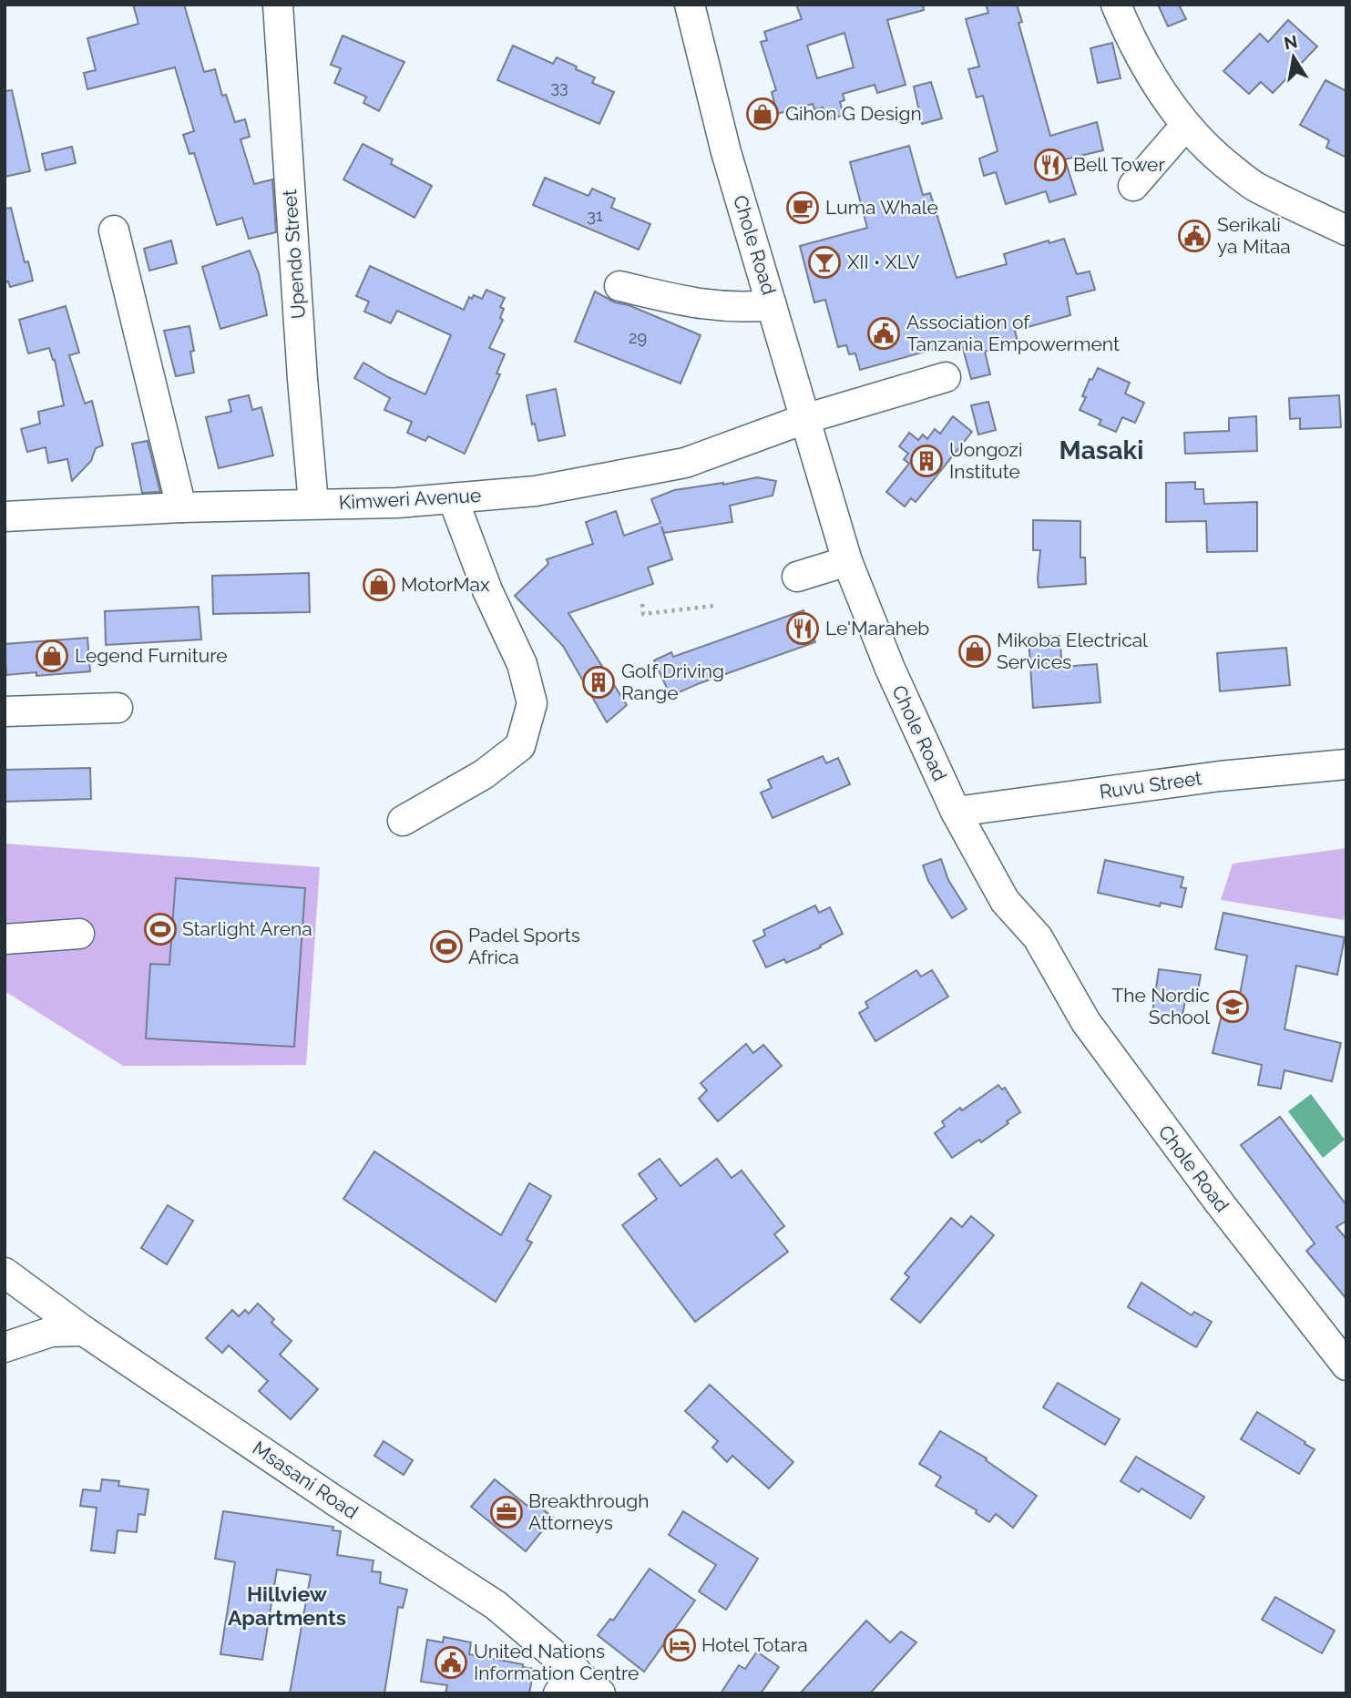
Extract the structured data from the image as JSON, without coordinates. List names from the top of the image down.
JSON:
{
  "streets": {
    "street": [
      "Chole Road",
      "Upendo Street",
      "Kimweri Avenue",
      "Ruvu Street",
      "Msasani Road"
    ]
  },
  "crossings": [
    ["Chole Road", "Kimweri Avenue"],
    ["Chole Road", "Ruvu Street"],
    ["Upendo Street", "Kimweri Avenue"]
  ],
  "districts": ["Masaki", "Hillview Apartments"],
  "places": {
    "shop": [
      "Gihon G Design",
      "MotorMax",
      "Mikoba Electrical Services",
      "Legend Furniture"
    ],
    "restaurant": ["Bell Tower", "Le'Maraheb"],
    "cafe": ["Luma Whale"],
    "public building": ["Serikali ya Mitaa", "Association of Tanzania Empowerment", "United Nations Information Centre"],
    "bar": ["XII • XLV"],
    "building": ["Uongozi Institute", "Golf Driving Range"],
    "sports": ["Starlight Arena", "Padel Sports Africa"],
    "school or university": ["The Nordic School"],
    "office": ["Breakthrough Attorneys"],
    "hotel": ["Hotel Totara"]
  },
  "house_numbers": ["33", "31", "29"],
  "north": "top"
}
